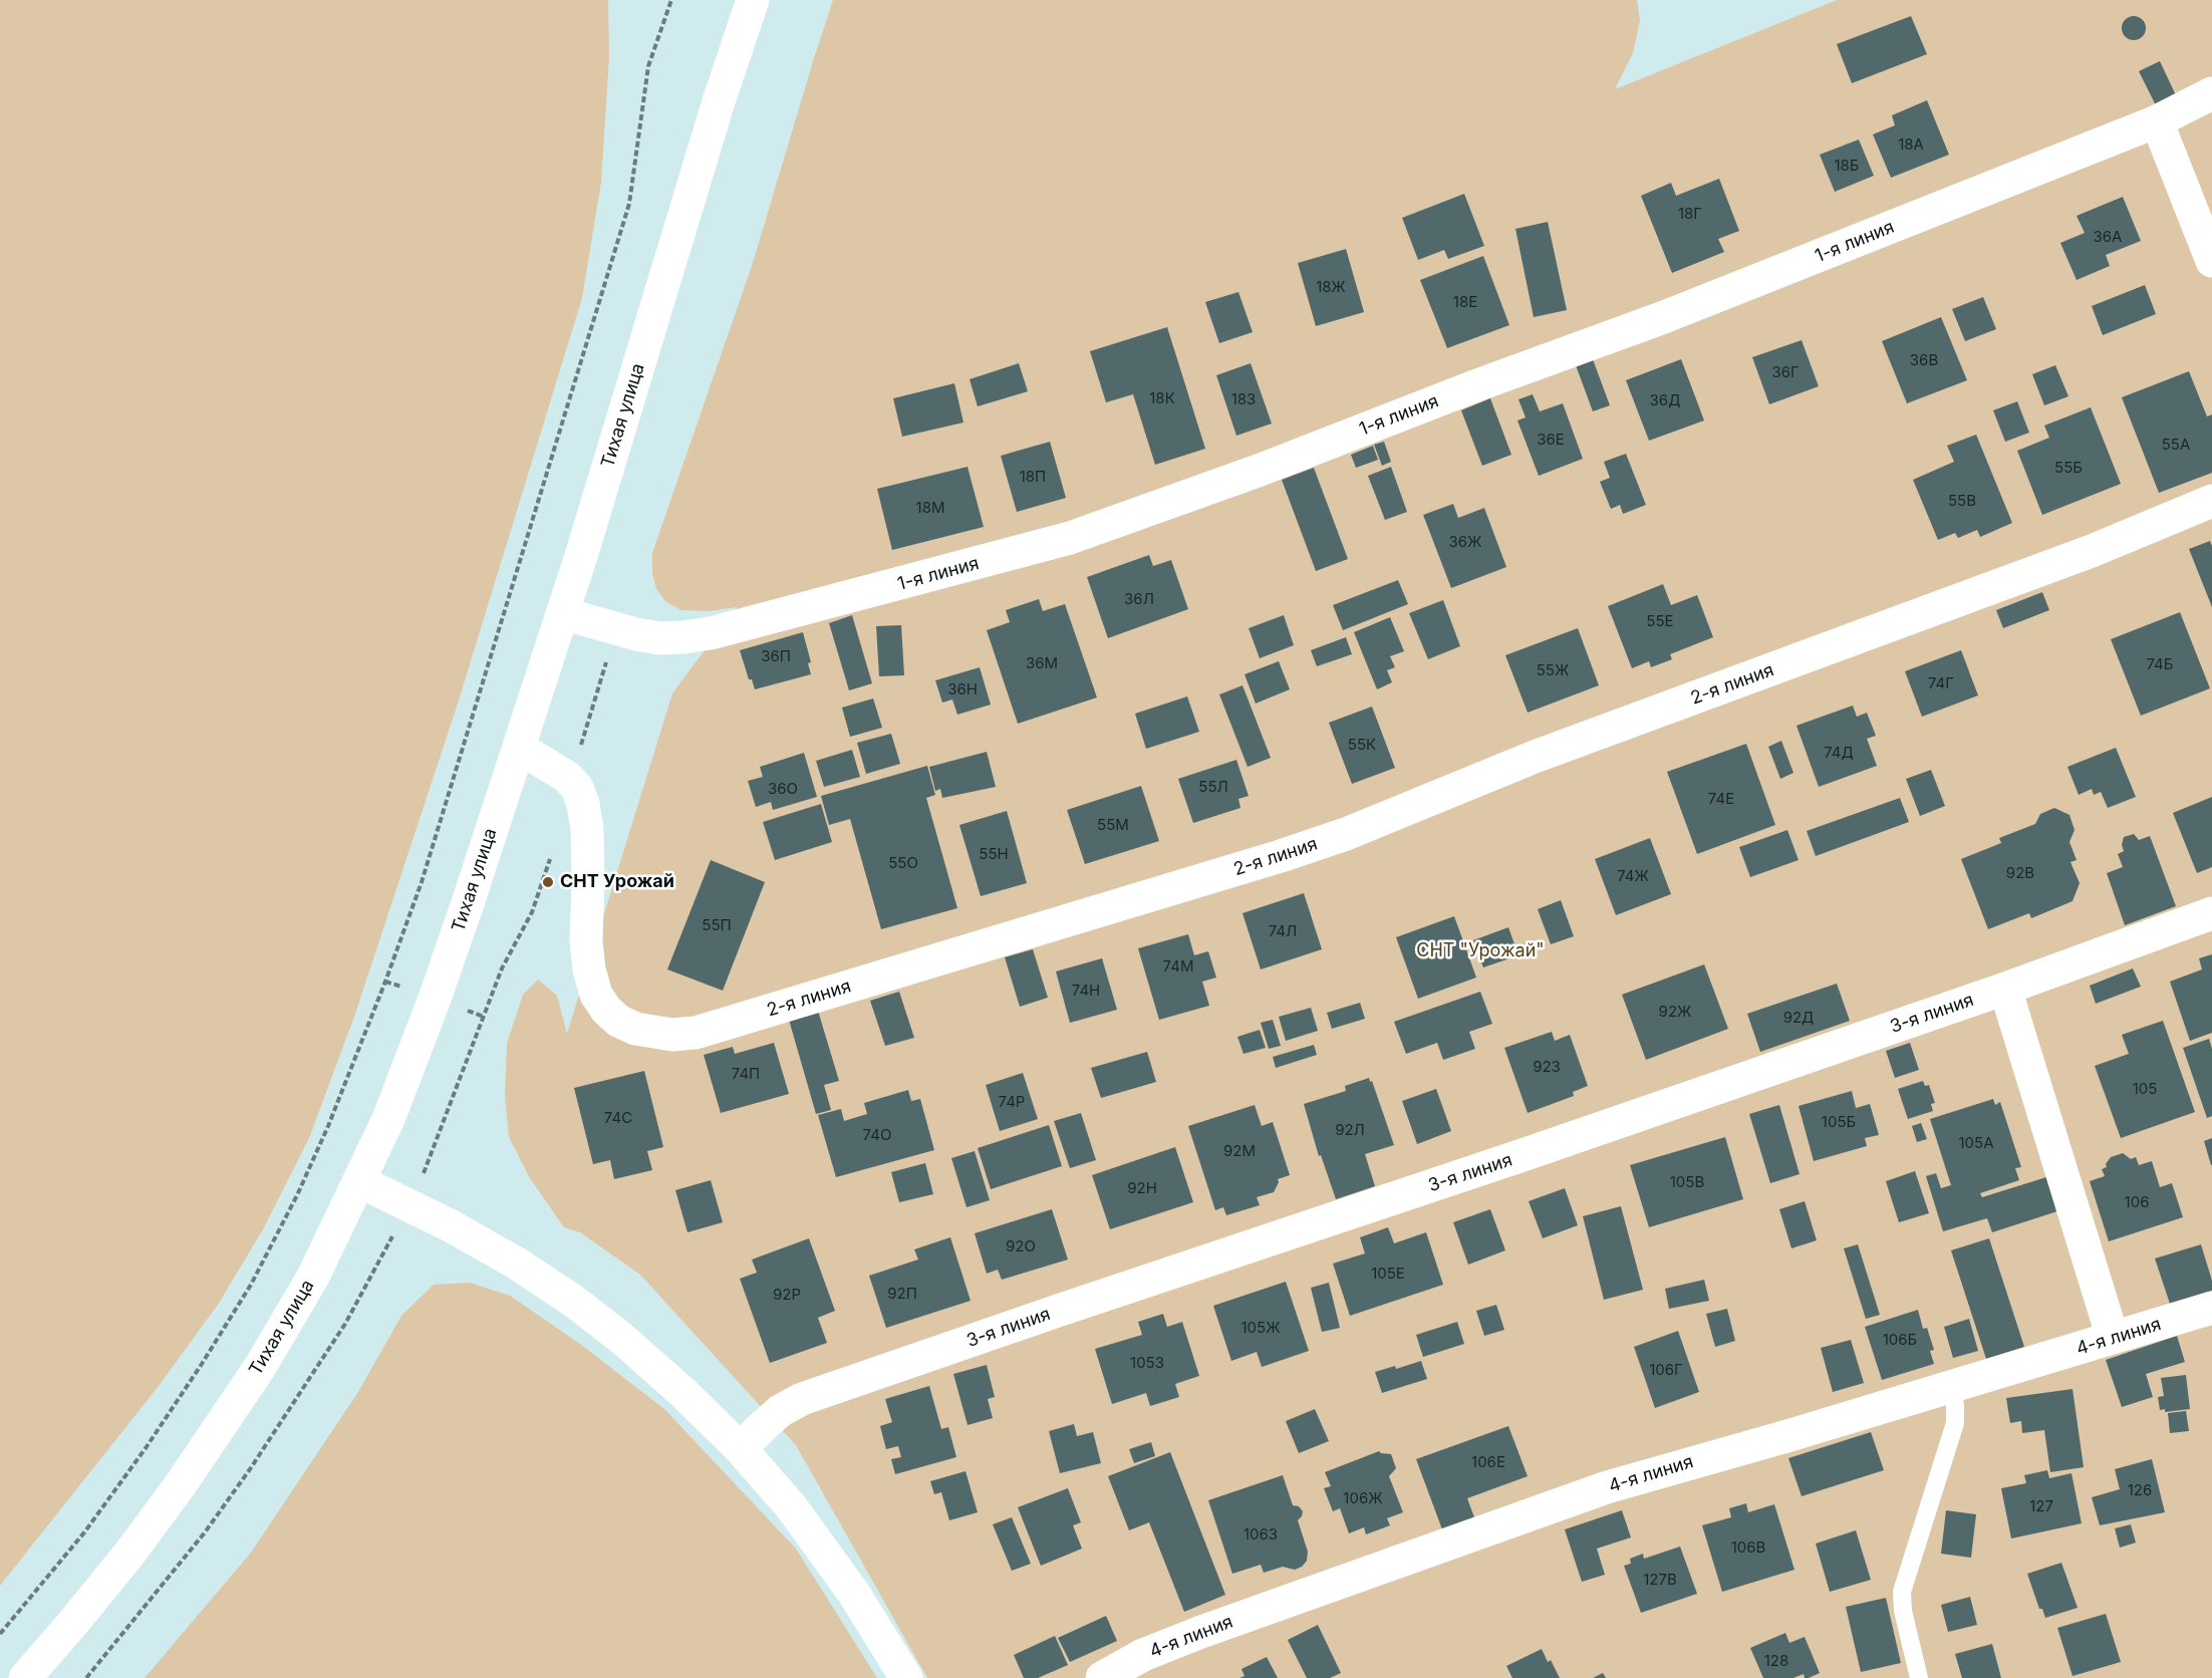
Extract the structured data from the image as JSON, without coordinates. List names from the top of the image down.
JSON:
{
  "streets": {
    "street": [
      "1-я линия",
      "Тихая улица",
      "2-я линия",
      "3-я линия",
      "4-я линия"
    ]
  },
  "crossings": [
    ["1-я линия", "Тихая улица"],
    ["Тихая улица", "2-я линия"]
  ],
  "parks": ["СНТ \"Урожай\""],
  "places": ["СНТ Урожай"],
  "house_numbers": [
    "18А",
    "18Б",
    "18Г",
    "36А",
    "18Ж",
    "18Е",
    "36В",
    "36Г",
    "18К",
    "18З",
    "36Д",
    "36Е",
    "55А",
    "55Б",
    "18П",
    "55В",
    "18М",
    "36Ж",
    "36Л",
    "55Е",
    "36П",
    "36М",
    "74Б",
    "55Ж",
    "74Г",
    "36Н",
    "55К",
    "74Д",
    "55Л",
    "36О",
    "74Е",
    "55М",
    "55Н",
    "55О",
    "92В",
    "74Ж",
    "55П",
    "74Л",
    "74М",
    "74Н",
    "92Ж",
    "92Д",
    "92З",
    "74П",
    "105",
    "74Р",
    "74С",
    "105Б",
    "92Л",
    "74О",
    "105А",
    "92М",
    "105В",
    "92Н",
    "106",
    "92О",
    "105Е",
    "92П",
    "92Р",
    "105Ж",
    "106Б",
    "105З",
    "106Г",
    "106Е",
    "126",
    "106Ж",
    "127",
    "106З",
    "106В",
    "127В",
    "128"
  ]
}
